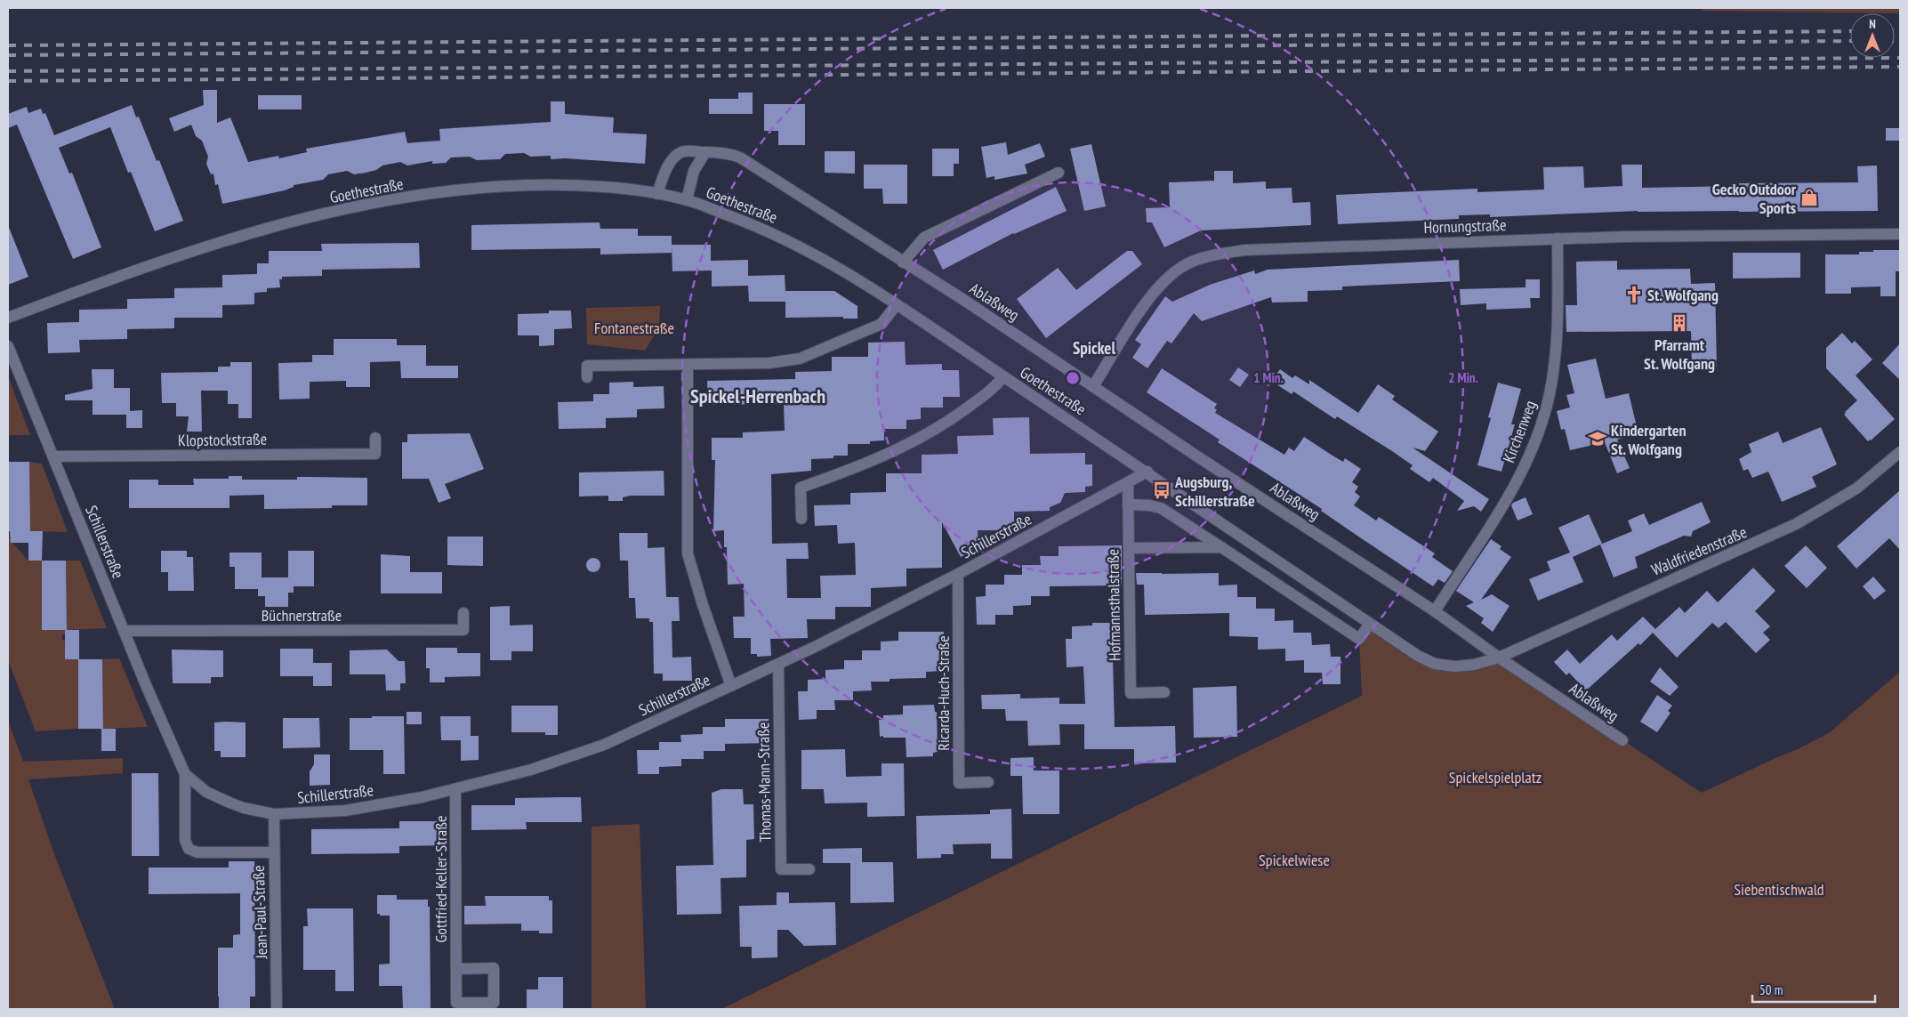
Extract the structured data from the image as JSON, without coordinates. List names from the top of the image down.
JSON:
{
  "streets": {
    "street": [
      "Goethestraße",
      "Hornungstraße",
      "Ablaßweg",
      "Kirchenweg",
      "Klopstockstraße",
      "Schillerstraße",
      "Waldfriedenstraße",
      "Hofmannsthalstraße",
      "Büchnerstraße",
      "Ricarda-Huch-Straße",
      "Thomas-Mann-Straße",
      "Gottfried-Keller-Straße",
      "Jean-Paul-Straße"
    ]
  },
  "crossings": [
    ["Goethestraße", "Ablaßweg"],
    ["Goethestraße", "Schillerstraße"],
    ["Goethestraße", "Waldfriedenstraße"],
    ["Hornungstraße", "Ablaßweg"],
    ["Hornungstraße", "Kirchenweg"],
    ["Ablaßweg", "Kirchenweg"],
    ["Ablaßweg", "Waldfriedenstraße"],
    ["Klopstockstraße", "Schillerstraße"],
    ["Schillerstraße", "Hofmannsthalstraße"],
    ["Schillerstraße", "Büchnerstraße"],
    ["Schillerstraße", "Ricarda-Huch-Straße"],
    ["Schillerstraße", "Thomas-Mann-Straße"],
    ["Schillerstraße", "Gottfried-Keller-Straße"],
    ["Schillerstraße", "Jean-Paul-Straße"]
  ],
  "districts": ["Spickel", "Spickel-Herrenbach"],
  "parks": [
    "Fontanestraße",
    "Spickelspielplatz",
    "Spickelwiese",
    "Siebentischwald"
  ],
  "places": {
    "shop": ["Gecko Outdoor Sports"],
    "church": ["St. Wolfgang"],
    "building": ["Pfarramt St. Wolfgang"],
    "school or university": ["Kindergarten St. Wolfgang"],
    "bus stop": ["Augsburg, Schillerstraße"]
  },
  "scale_bar": "50 m",
  "north": "top",
  "rings": ["1 Min.", "2 Min."]
}
